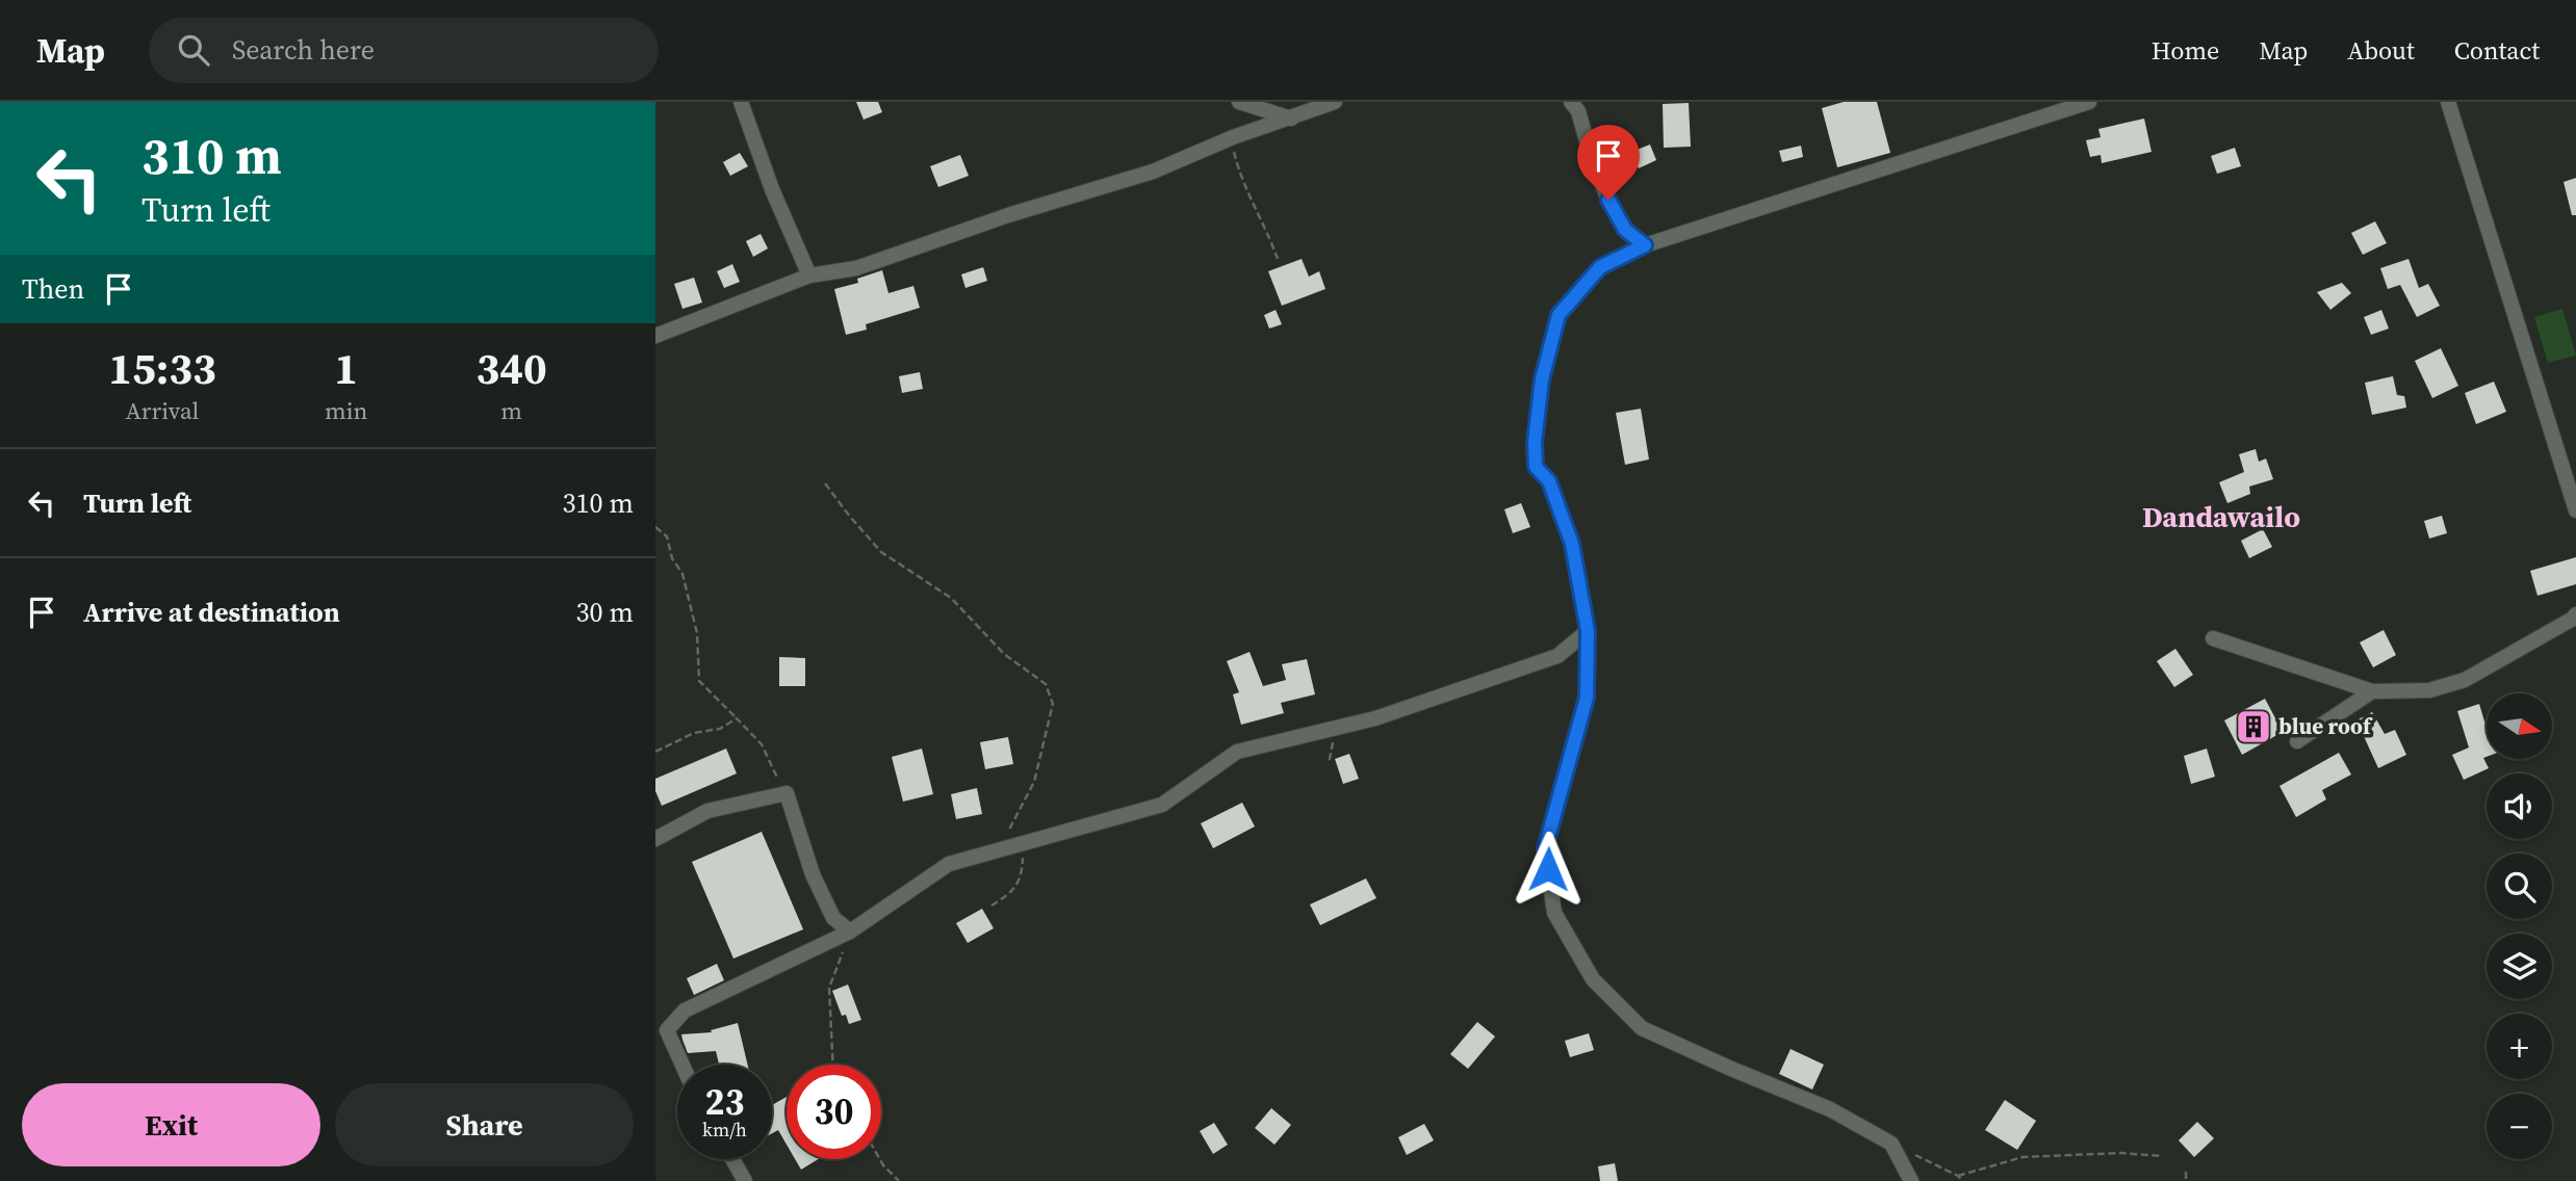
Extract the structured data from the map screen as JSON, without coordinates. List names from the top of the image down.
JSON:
{
  "districts": ["Dandawailo"],
  "places": {
    "building": ["blue roof"]
  },
  "north": "right",
  "page": {
    "header": "Map",
    "search": "Search here",
    "nav": [
      "Home",
      "Map",
      "About",
      "Contact"
    ],
    "turn": ["310 m", "Turn left"],
    "then": "Then",
    "eta": [
      "15:33",
      "Arrival",
      "1",
      "min",
      "340",
      "m"
    ],
    "list": [
      {
        "name": "Turn left",
        "value": "310 m"
      },
      {
        "name": "Arrive at destination",
        "value": "30 m"
      }
    ],
    "map_buttons": ["+", "−"],
    "speed": "23 km/h",
    "limit": "30",
    "buttons": ["Exit", "Share"]
  }
}
